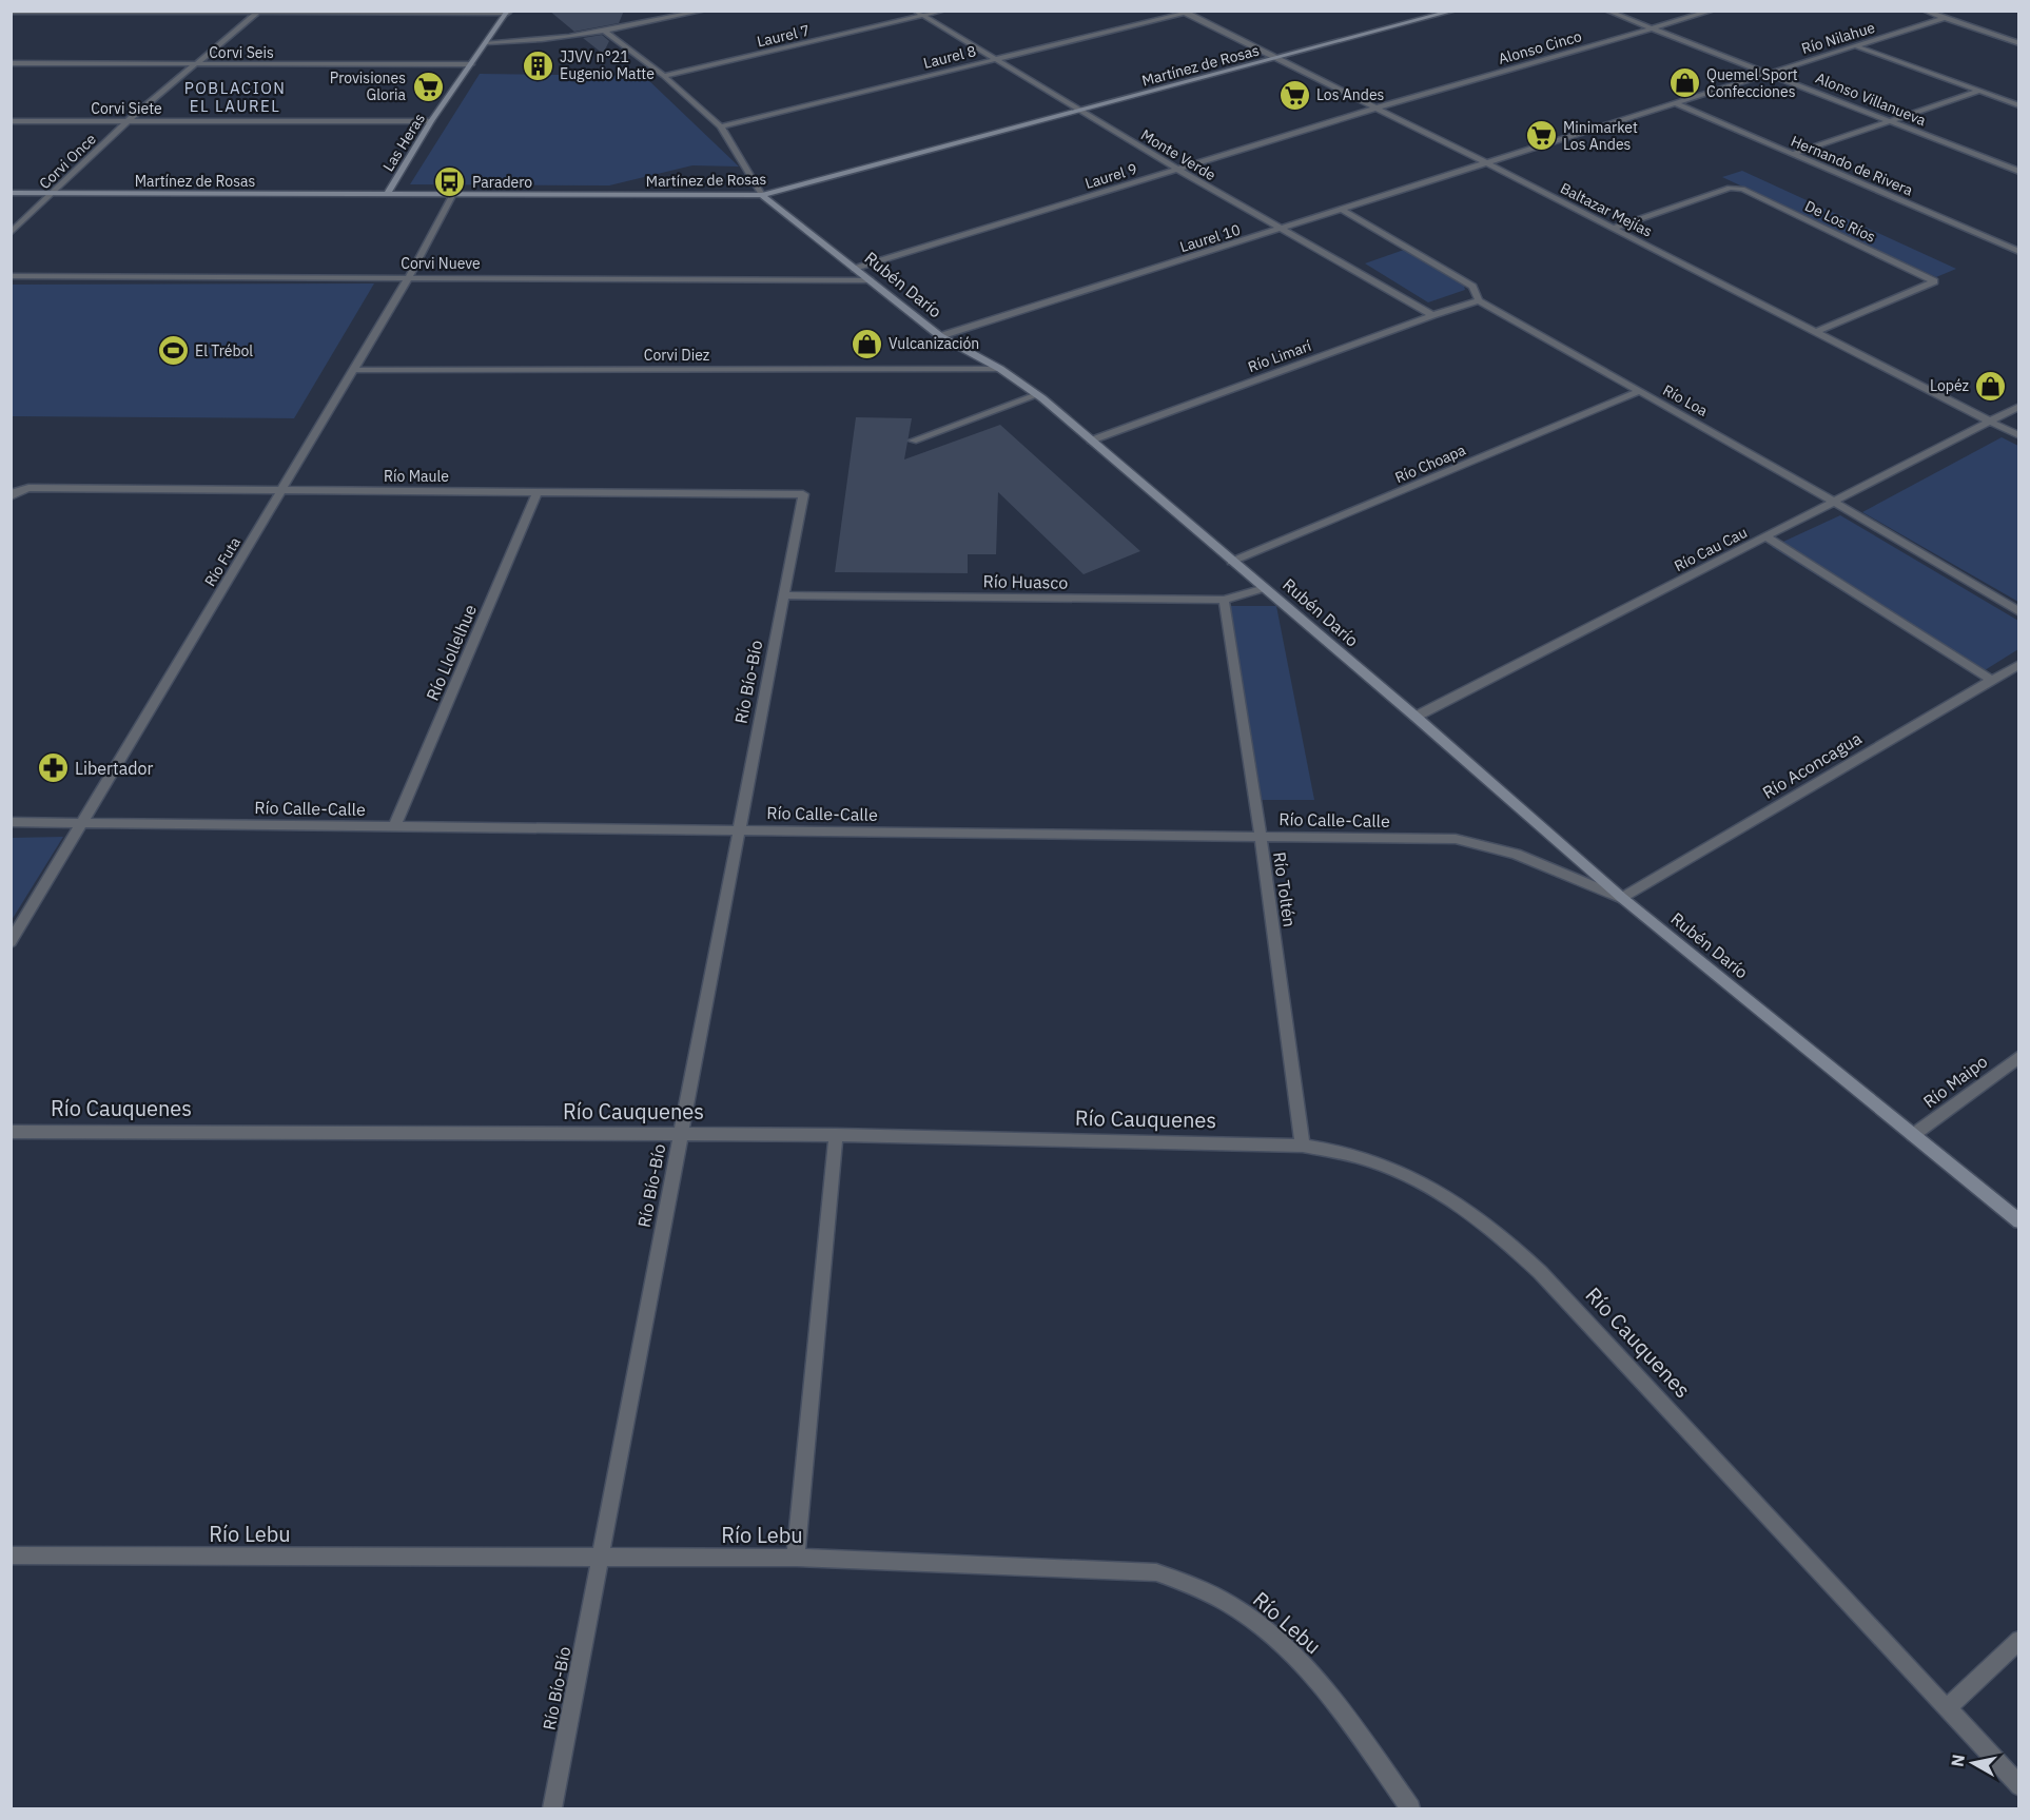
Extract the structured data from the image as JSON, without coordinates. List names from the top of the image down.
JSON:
{
  "streets": {
    "street": [
      "Laurel 7",
      "Río Nilahue",
      "Alonso Cinco",
      "Corvi Seis",
      "Laurel 8",
      "Martínez de Rosas",
      "Alonso Villanueva",
      "Corvi Siete",
      "Las Heras",
      "Monte Verde",
      "Corvi Once",
      "Hernando de Rivera",
      "Laurel 9",
      "Baltazar Mejías",
      "De Los Ríos",
      "Laurel 10",
      "Corvi Nueve",
      "Rubén Darío",
      "Corvi Diez",
      "Río Limarí",
      "Río Loa",
      "Río Choapa",
      "Río Maule",
      "Río Cau Cau",
      "Río Futa",
      "Río Huasco",
      "Río Llollelhue",
      "Río Bío-Bío",
      "Río Aconcagua",
      "Río Calle-Calle",
      "Río Toltén",
      "Río Maipo",
      "Río Cauquenes",
      "Río Lebu"
    ]
  },
  "crossings": [
    ["Laurel 7", "Monte Verde"],
    ["Laurel 7", "Rubén Darío"],
    ["Río Nilahue", "Alonso Villanueva"],
    ["Río Nilahue", "Hernando de Rivera"],
    ["Río Nilahue", "Baltazar Mejías"],
    ["Río Nilahue", "Laurel 10"],
    ["Alonso Cinco", "Alonso Villanueva"],
    ["Alonso Cinco", "Laurel 9"],
    ["Alonso Cinco", "Baltazar Mejías"],
    ["Corvi Seis", "Las Heras"],
    ["Corvi Seis", "Corvi Once"],
    ["Laurel 8", "Monte Verde"],
    ["Laurel 8", "Baltazar Mejías"],
    ["Laurel 8", "Rubén Darío"],
    ["Martínez de Rosas", "Las Heras"],
    ["Martínez de Rosas", "Monte Verde"],
    ["Martínez de Rosas", "Corvi Once"],
    ["Martínez de Rosas", "Baltazar Mejías"],
    ["Martínez de Rosas", "Rubén Darío"],
    ["Martínez de Rosas", "Río Futa"],
    ["Corvi Siete", "Las Heras"],
    ["Corvi Siete", "Corvi Once"],
    ["Monte Verde", "Laurel 9"],
    ["Monte Verde", "Laurel 10"],
    ["Monte Verde", "Río Limarí"],
    ["Laurel 9", "Baltazar Mejías"],
    ["Laurel 9", "Rubén Darío"],
    ["Baltazar Mejías", "De Los Ríos"],
    ["Baltazar Mejías", "Laurel 10"],
    ["Baltazar Mejías", "Río Cau Cau"],
    ["Laurel 10", "Rubén Darío"],
    ["Laurel 10", "Río Loa"],
    ["Corvi Nueve", "Rubén Darío"],
    ["Corvi Nueve", "Río Futa"],
    ["Rubén Darío", "Corvi Diez"],
    ["Rubén Darío", "Río Limarí"],
    ["Rubén Darío", "Río Choapa"],
    ["Rubén Darío", "Río Cau Cau"],
    ["Rubén Darío", "Río Huasco"],
    ["Rubén Darío", "Río Aconcagua"],
    ["Rubén Darío", "Río Calle-Calle"],
    ["Rubén Darío", "Río Maipo"],
    ["Corvi Diez", "Río Futa"],
    ["Río Limarí", "Río Loa"],
    ["Río Loa", "Río Choapa"],
    ["Río Loa", "Río Cau Cau"],
    ["Río Maule", "Río Futa"],
    ["Río Maule", "Río Llollelhue"],
    ["Río Maule", "Río Bío-Bío"],
    ["Río Futa", "Río Calle-Calle"],
    ["Río Huasco", "Río Bío-Bío"],
    ["Río Huasco", "Río Toltén"],
    ["Río Llollelhue", "Río Calle-Calle"],
    ["Río Bío-Bío", "Río Calle-Calle"],
    ["Río Bío-Bío", "Río Cauquenes"],
    ["Río Bío-Bío", "Río Lebu"],
    ["Río Aconcagua", "Río Calle-Calle"],
    ["Río Calle-Calle", "Río Toltén"],
    ["Río Toltén", "Río Cauquenes"]
  ],
  "districts": ["POBLACION EL LAUREL"],
  "places": {
    "building": ["JJVV n°21 Eugenio Matte"],
    "shop": ["Quemel Sport Confecciones", "Vulcanización", "Lopéz"],
    "supermarket": ["Provisiones Gloria", "Los Andes", "Minimarket Los Andes"],
    "bus stop": ["Paradero"],
    "sports": ["El Trébol"],
    "pharmacy": ["Libertador"]
  },
  "north": "left"
}
